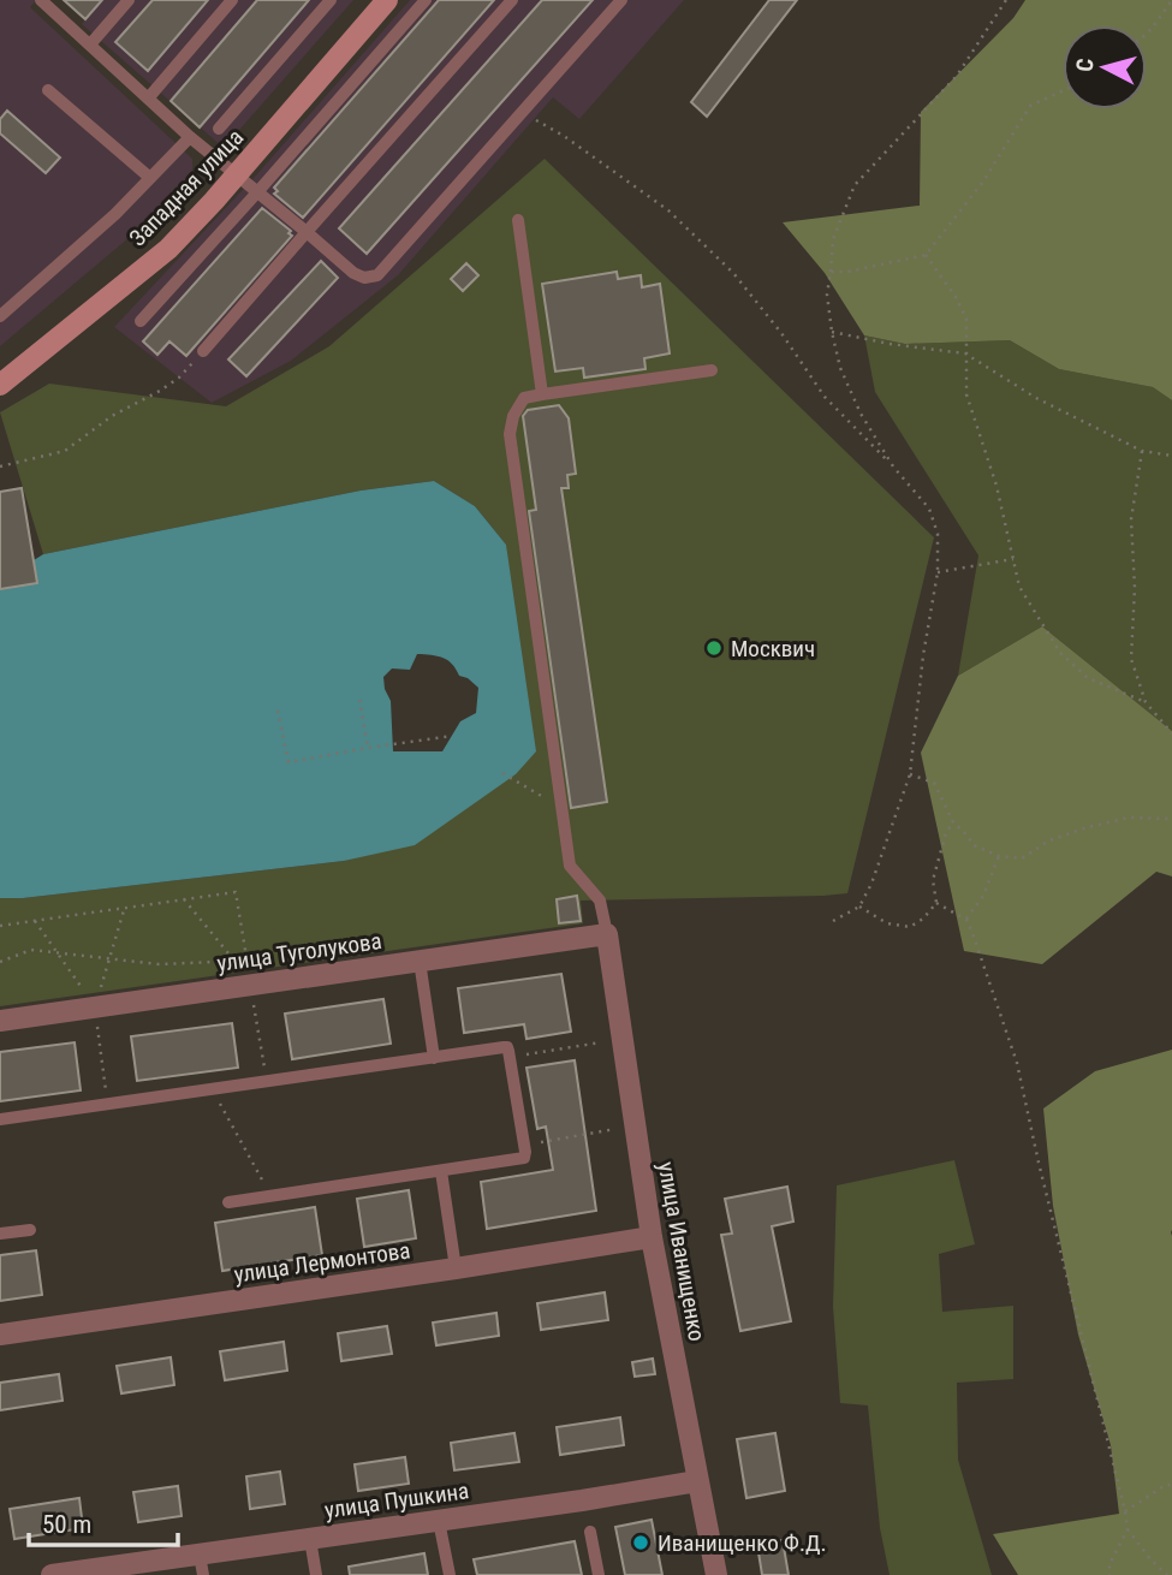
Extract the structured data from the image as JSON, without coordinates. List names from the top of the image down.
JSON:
{
  "streets": {
    "street": [
      "Западная улица",
      "улица Туголукова",
      "улица Иванищенко",
      "улица Лермонтова",
      "улица Пушкина"
    ]
  },
  "crossings": [
    ["улица Туголукова", "улица Иванищенко"],
    ["улица Иванищенко", "улица Лермонтова"],
    ["улица Иванищенко", "улица Пушкина"]
  ],
  "places": ["Москвич", "Иванищенко Ф.Д."],
  "scale_bar": "50 m",
  "north": "left"
}
